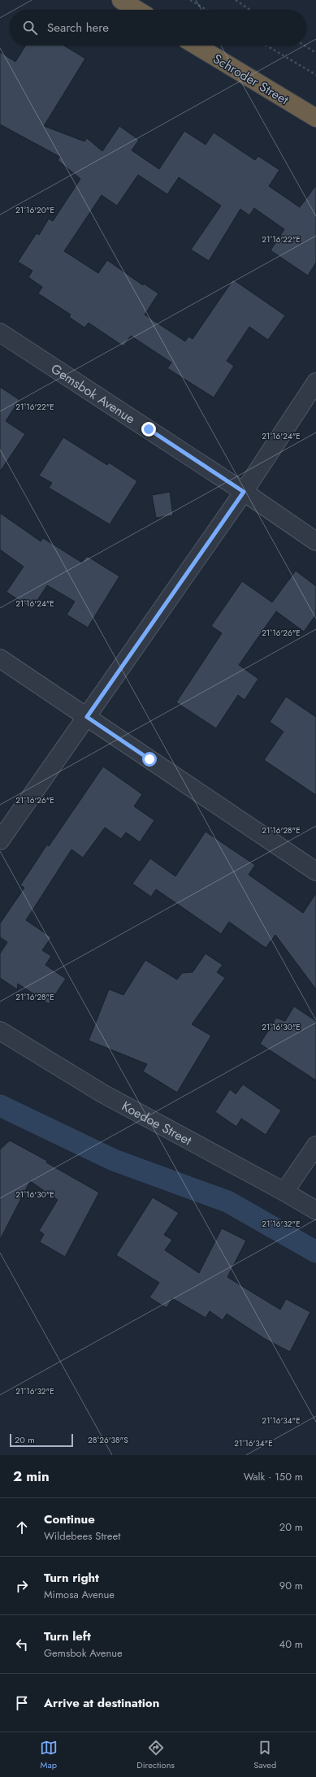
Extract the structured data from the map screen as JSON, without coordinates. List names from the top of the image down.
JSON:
{
  "streets": {
    "highway": ["Schroder Street"],
    "street": ["Gemsbok Avenue", "Koedoe Street"]
  },
  "scale_bar": "20 m",
  "page": {
    "search": "Search here",
    "scale": "20 m",
    "heading": ["2 min", "Walk · 150 m"],
    "list": [
      ["Continue", "Wildebees Street", "20 m"],
      ["Turn right", "Mimosa Avenue", "90 m"],
      ["Turn left", "Gemsbok Avenue", "40 m"],
      "Arrive at destination"
    ],
    "nav": ["Map", "Directions", "Saved"]
  },
  "coordinates": [
    "21°16'20\"E",
    "21°16'22\"E",
    "21°16'24\"E",
    "21°16'26\"E",
    "21°16'28\"E",
    "21°16'30\"E",
    "21°16'32\"E",
    "21°16'34\"E",
    "28°26'38\"S"
  ]
}
